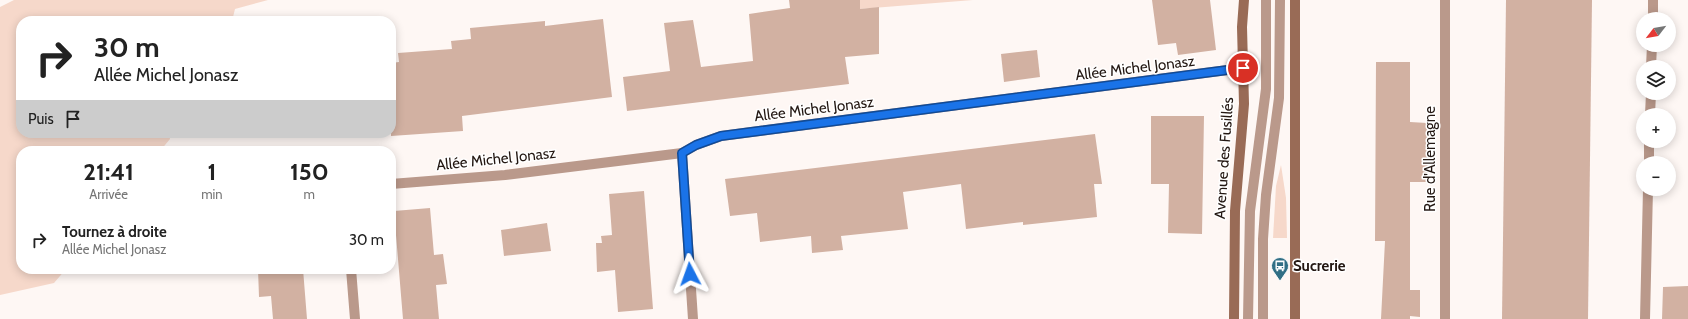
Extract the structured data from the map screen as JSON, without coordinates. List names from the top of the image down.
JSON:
{
  "streets": {
    "main road": ["Avenue des Fusillés"],
    "street": ["Allée Michel Jonasz", "Rue d'Allemagne"]
  },
  "crossings": [
    ["Allée Michel Jonasz", "Avenue des Fusillés"]
  ],
  "places": {
    "bus stop": ["Sucrerie"]
  },
  "north": "bottom left",
  "page": {
    "map_buttons": ["+", "−"],
    "turn": ["30 m", "Allée Michel Jonasz"],
    "then": "Puis",
    "eta": [
      "21:41",
      "Arrivée",
      "1",
      "min",
      "150",
      "m"
    ],
    "list": [
      {
        "name": "Tournez à droite",
        "note": "Allée Michel Jonasz",
        "value": "30 m"
      }
    ]
  }
}
